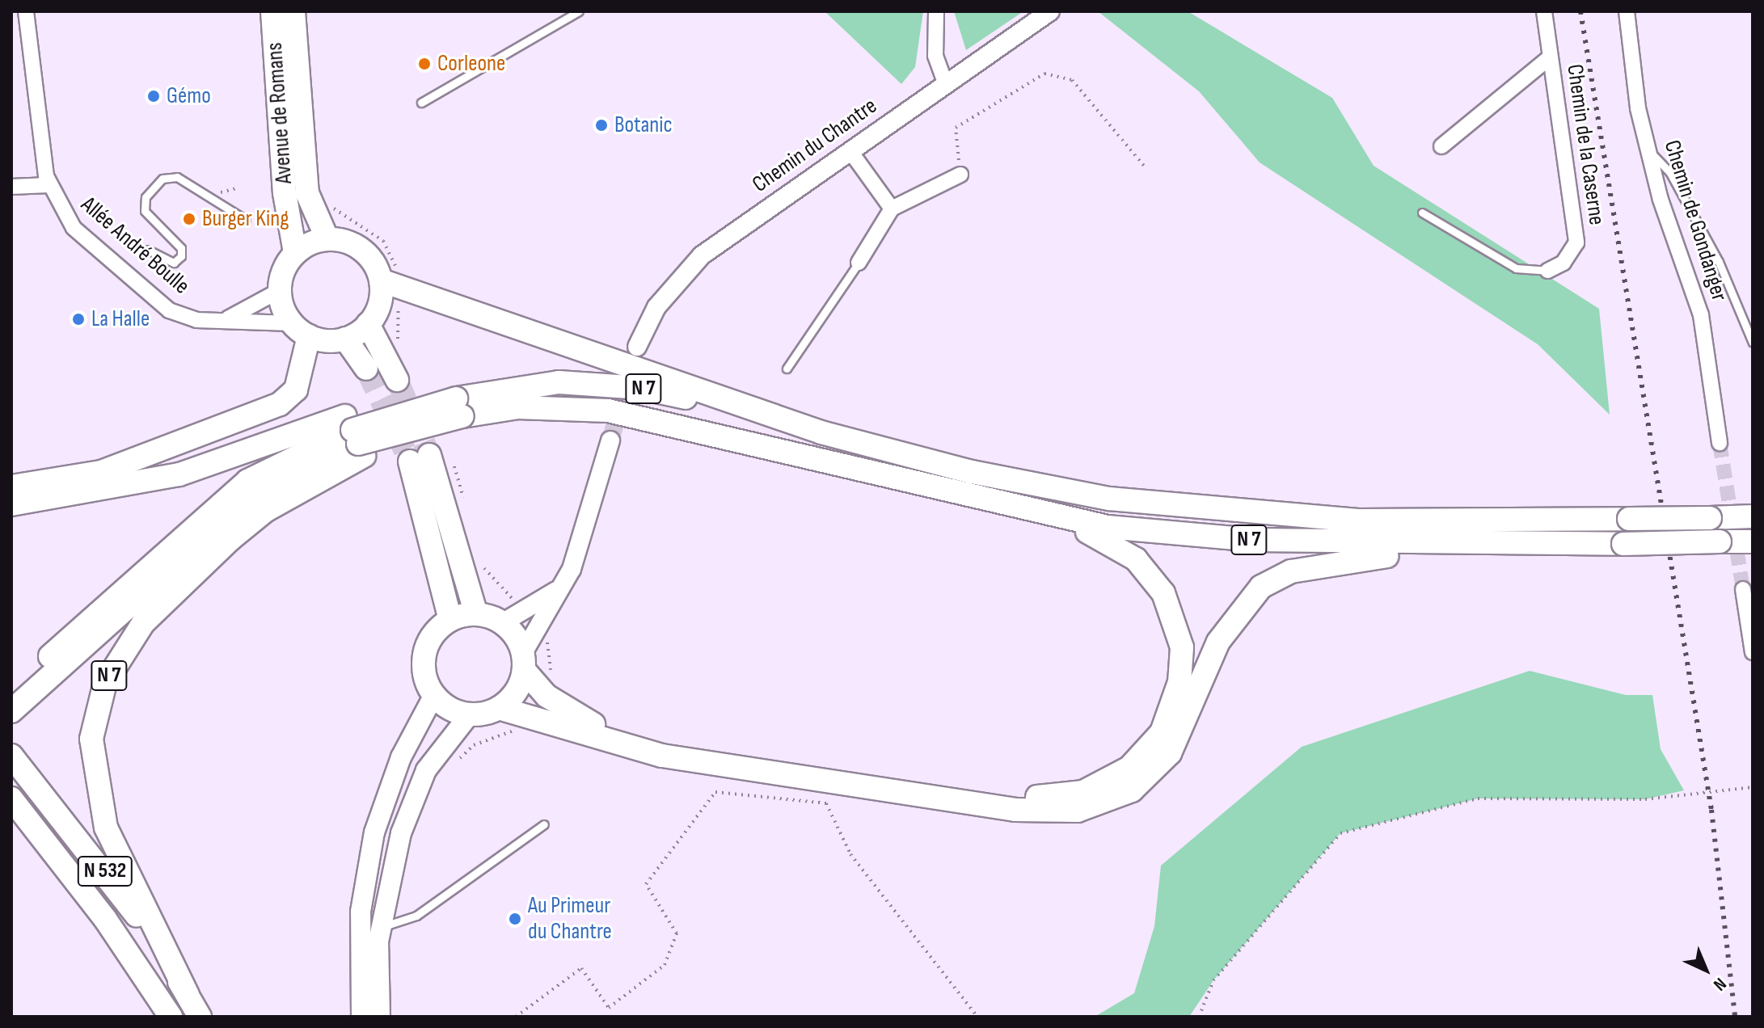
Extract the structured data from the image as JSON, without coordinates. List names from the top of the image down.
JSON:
{
  "streets": {
    "main road": ["Avenue de Romans", "N 7", "N 532"],
    "street": [
      "Chemin de la Caserne",
      "Chemin du Chantre",
      "Chemin de Gondanger",
      "Allée André Boulle"
    ]
  },
  "crossings": [
    ["Avenue de Romans", "Allée André Boulle"],
    ["N 7", "N 532"]
  ],
  "places": [
    "Corleone",
    "Gémo",
    "Botanic",
    "Burger King",
    "La Halle",
    "Au Primeur du Chantre"
  ],
  "north": "bottom right"
}
